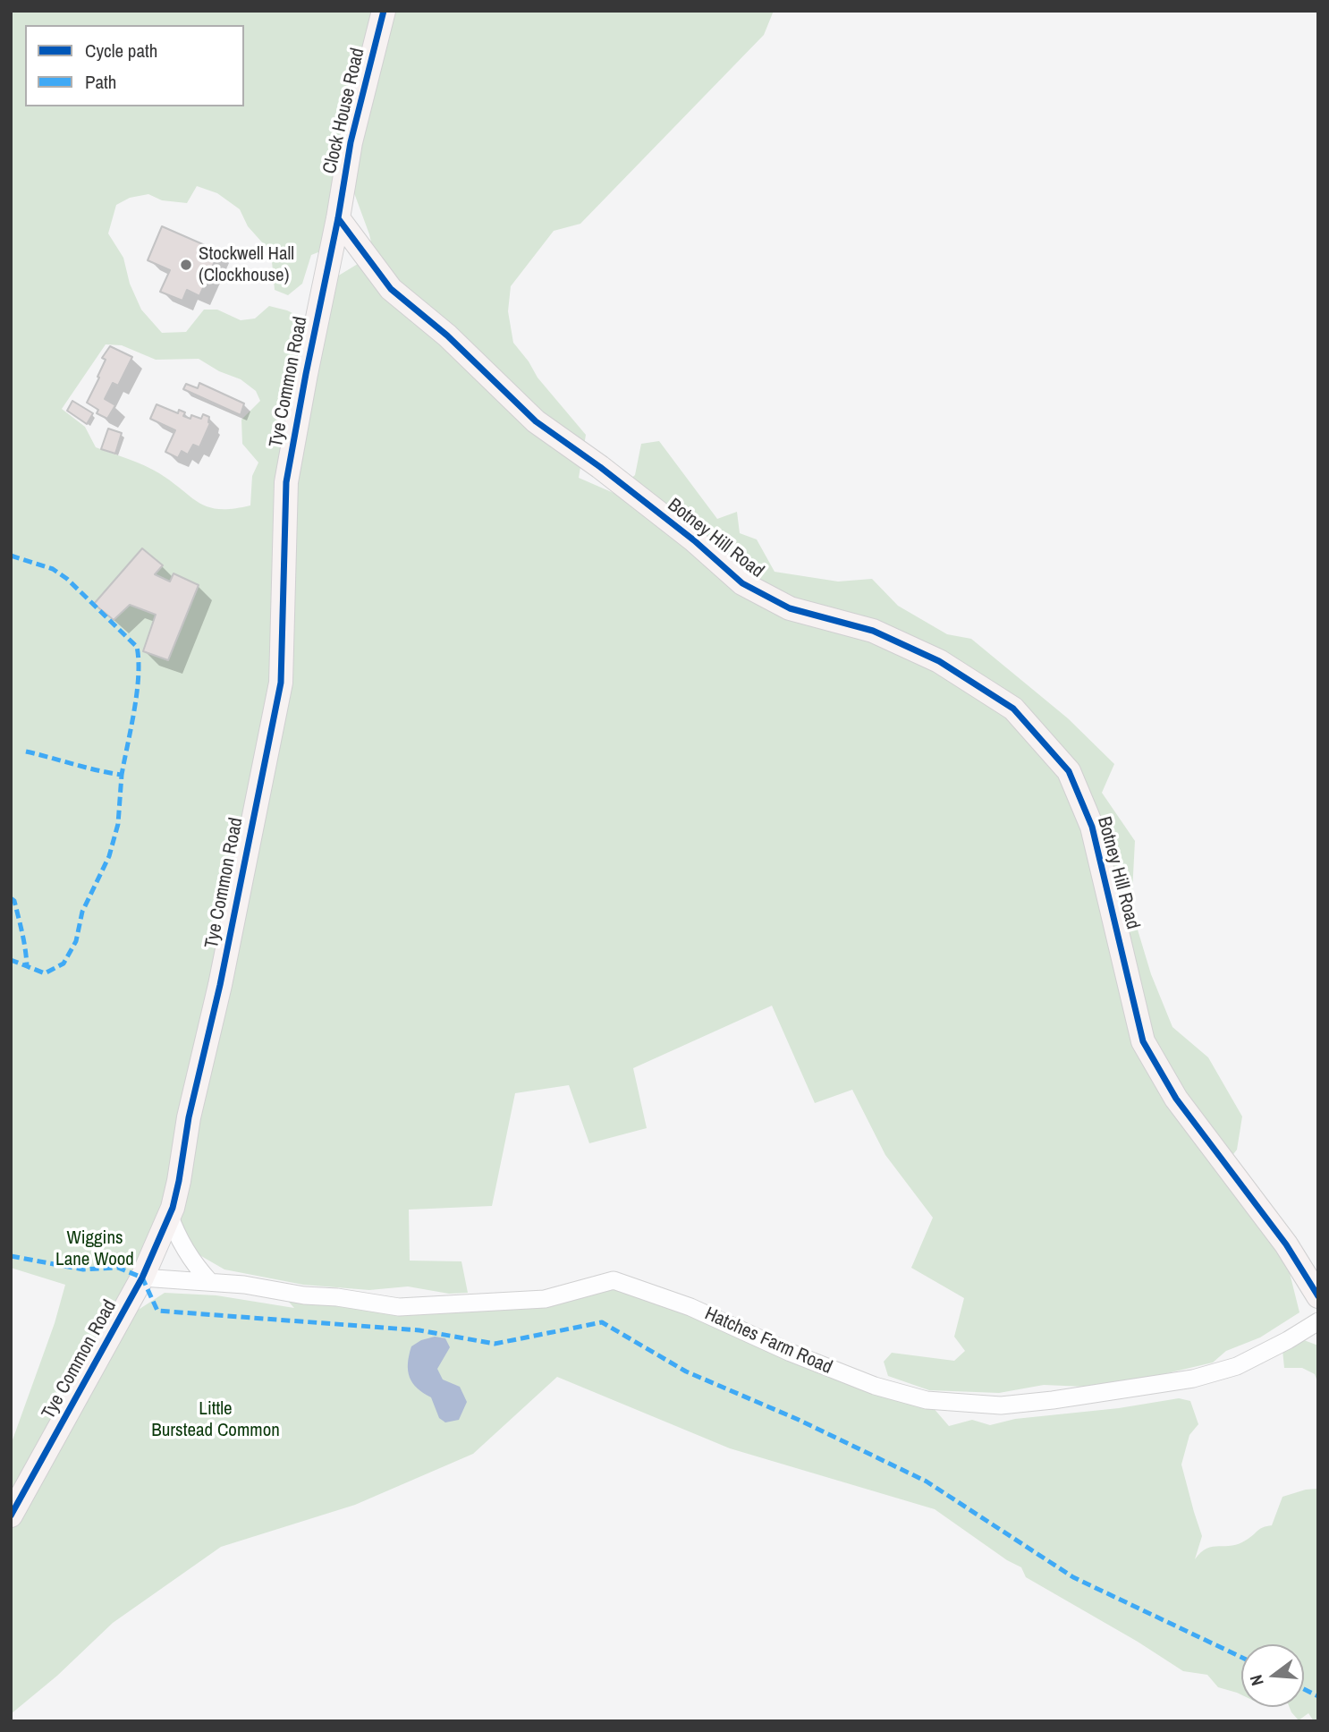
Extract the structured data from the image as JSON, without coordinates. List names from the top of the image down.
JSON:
{
  "streets": {
    "street": [
      "Clock House Road",
      "Tye Common Road",
      "Botney Hill Road",
      "Hatches Farm Road"
    ]
  },
  "crossings": [
    ["Clock House Road", "Tye Common Road"],
    ["Clock House Road", "Botney Hill Road"],
    ["Tye Common Road", "Botney Hill Road"],
    ["Tye Common Road", "Hatches Farm Road"]
  ],
  "parks": ["Wiggins Lane Wood", "Little Burstead Common"],
  "places": ["Stockwell Hall (Clockhouse)"],
  "legend": ["Cycle path", "Path"],
  "north": "left"
}
